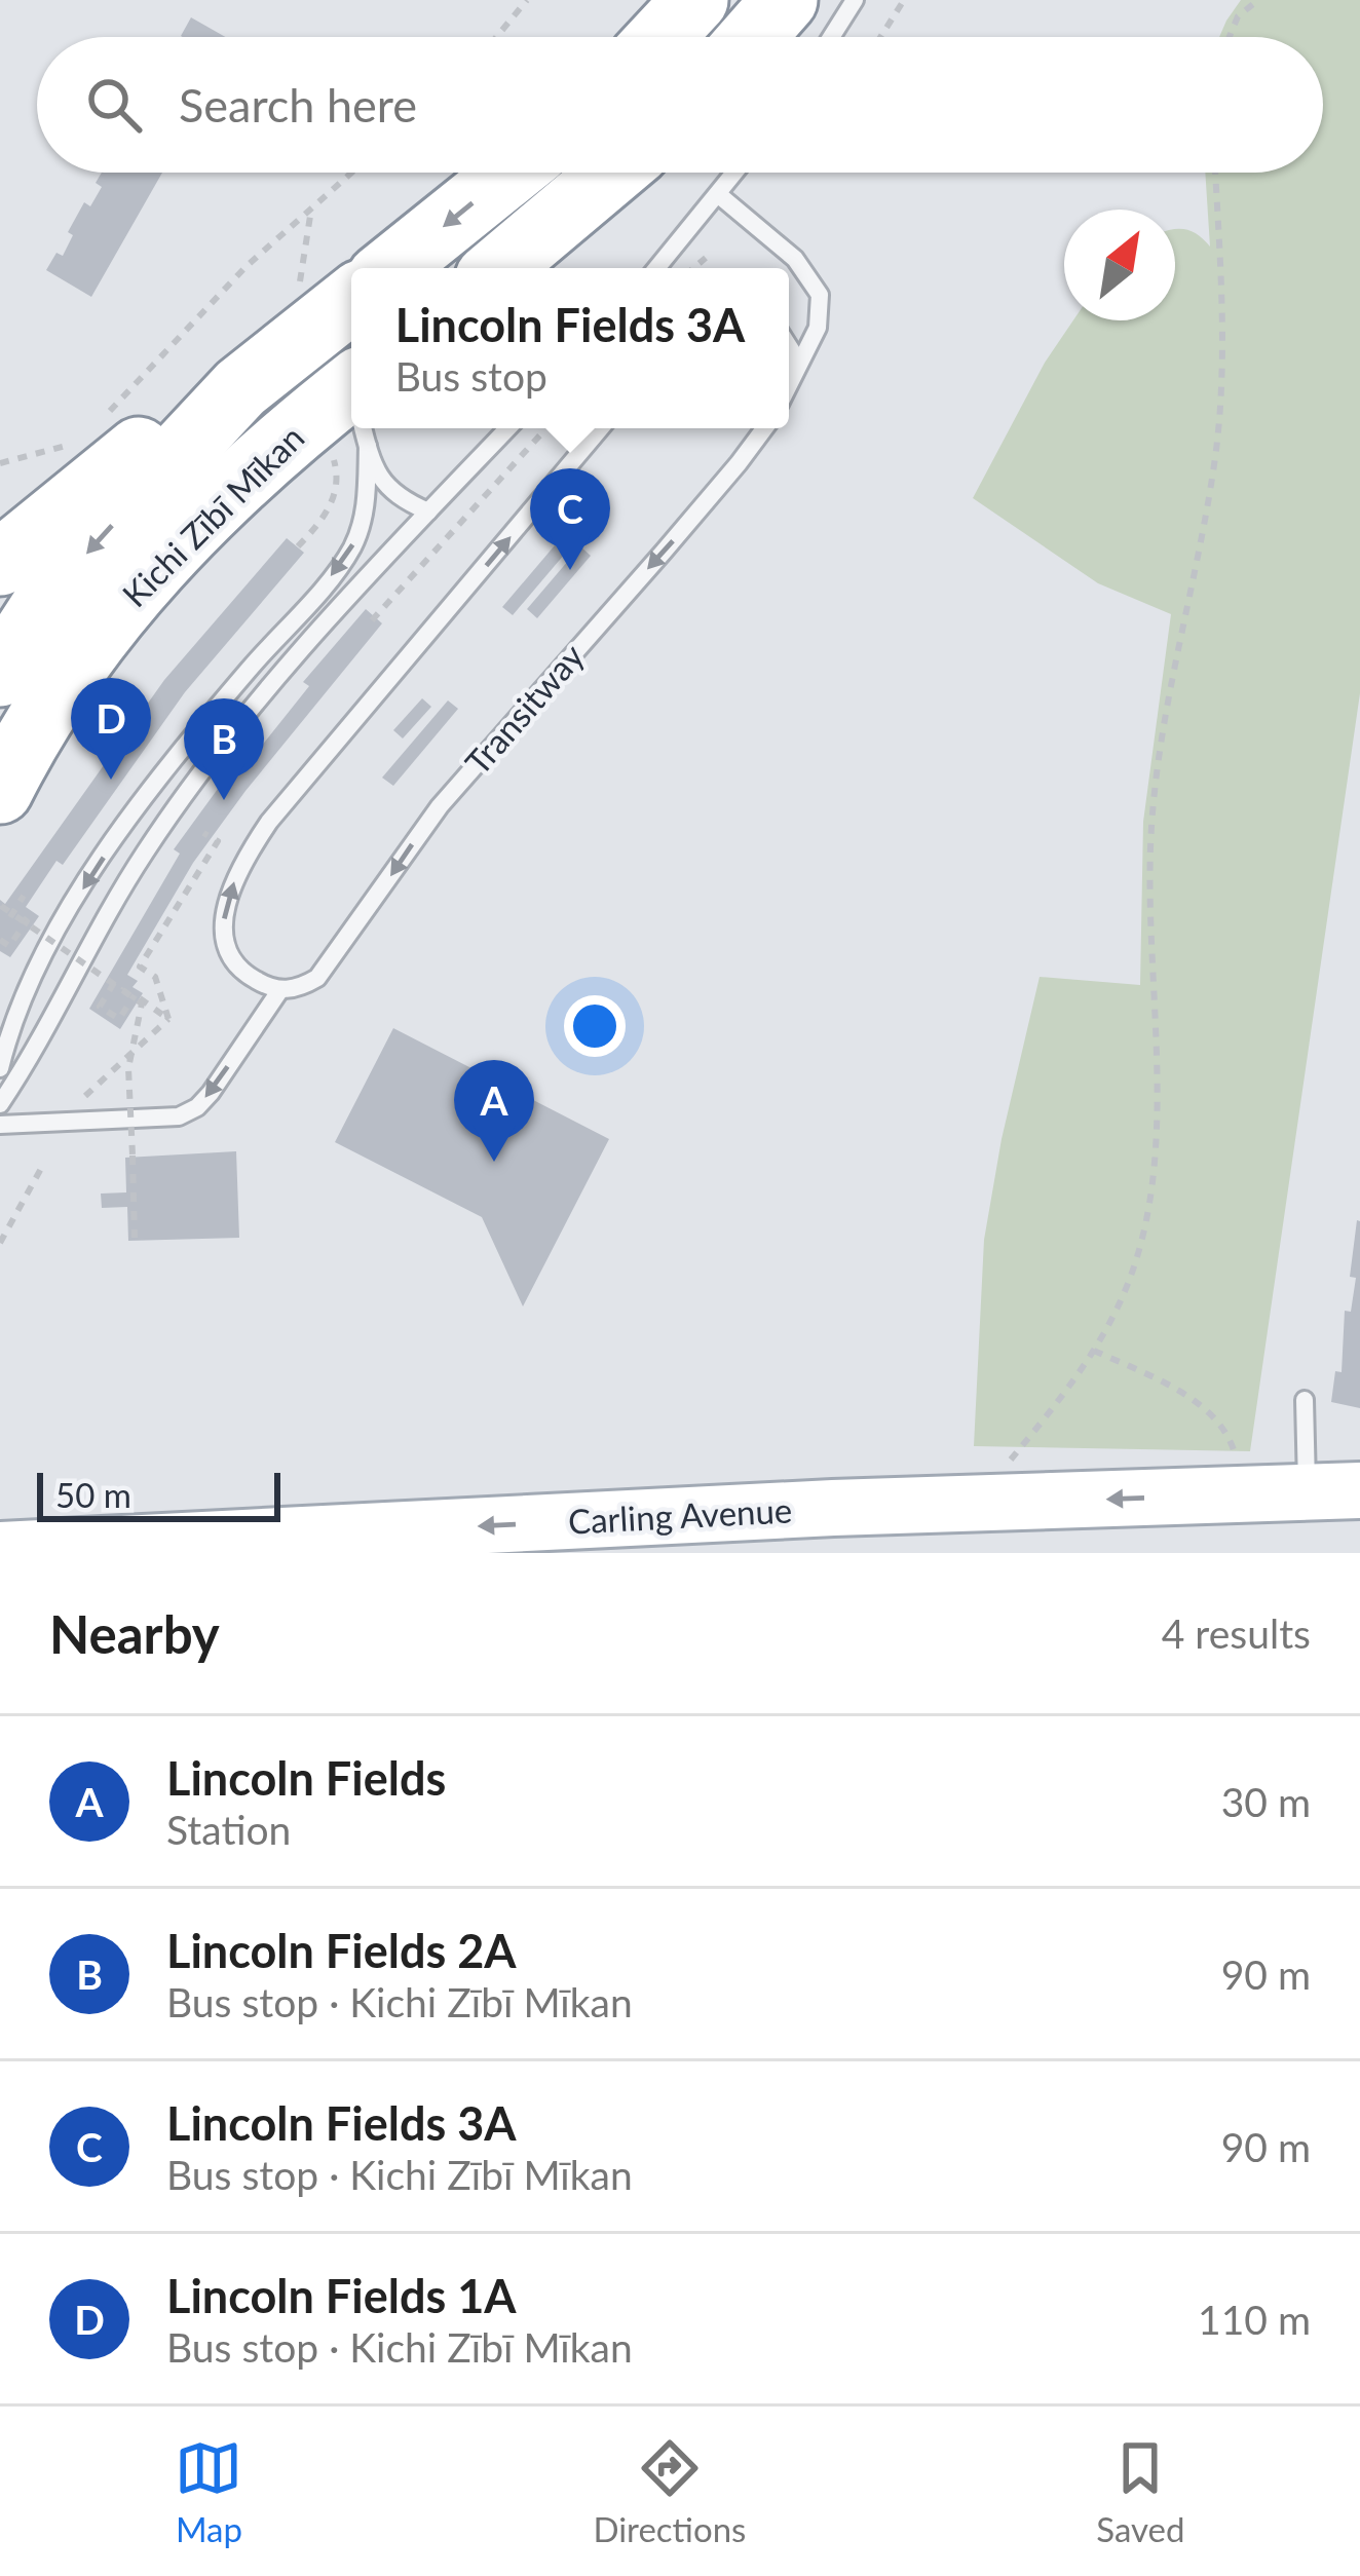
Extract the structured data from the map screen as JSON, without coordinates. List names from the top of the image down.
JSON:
{
  "streets": {
    "highway": ["Kichi Zībī Mīkan"],
    "main road": ["Carling Avenue"],
    "lane": ["Transitway"]
  },
  "one_way": ["Transitway", "Carling Avenue"],
  "scale_bar": "50 m",
  "north": "top right",
  "page": {
    "search": "Search here",
    "popup": ["Lincoln Fields 3A", "Bus stop"],
    "pins": [
      "C",
      "D",
      "B",
      "A"
    ],
    "scale": "50 m",
    "heading": ["Nearby", "4 results"],
    "list": [
      {
        "mark": "A",
        "name": "Lincoln Fields",
        "note": "Station",
        "value": "30 m"
      },
      {
        "mark": "B",
        "name": "Lincoln Fields 2A",
        "note": "Bus stop · Kichi Zībī Mīkan",
        "value": "90 m"
      },
      {
        "mark": "C",
        "name": "Lincoln Fields 3A",
        "note": "Bus stop · Kichi Zībī Mīkan",
        "value": "90 m"
      },
      {
        "mark": "D",
        "name": "Lincoln Fields 1A",
        "note": "Bus stop · Kichi Zībī Mīkan",
        "value": "110 m"
      }
    ],
    "nav": ["Map", "Directions", "Saved"]
  }
}
